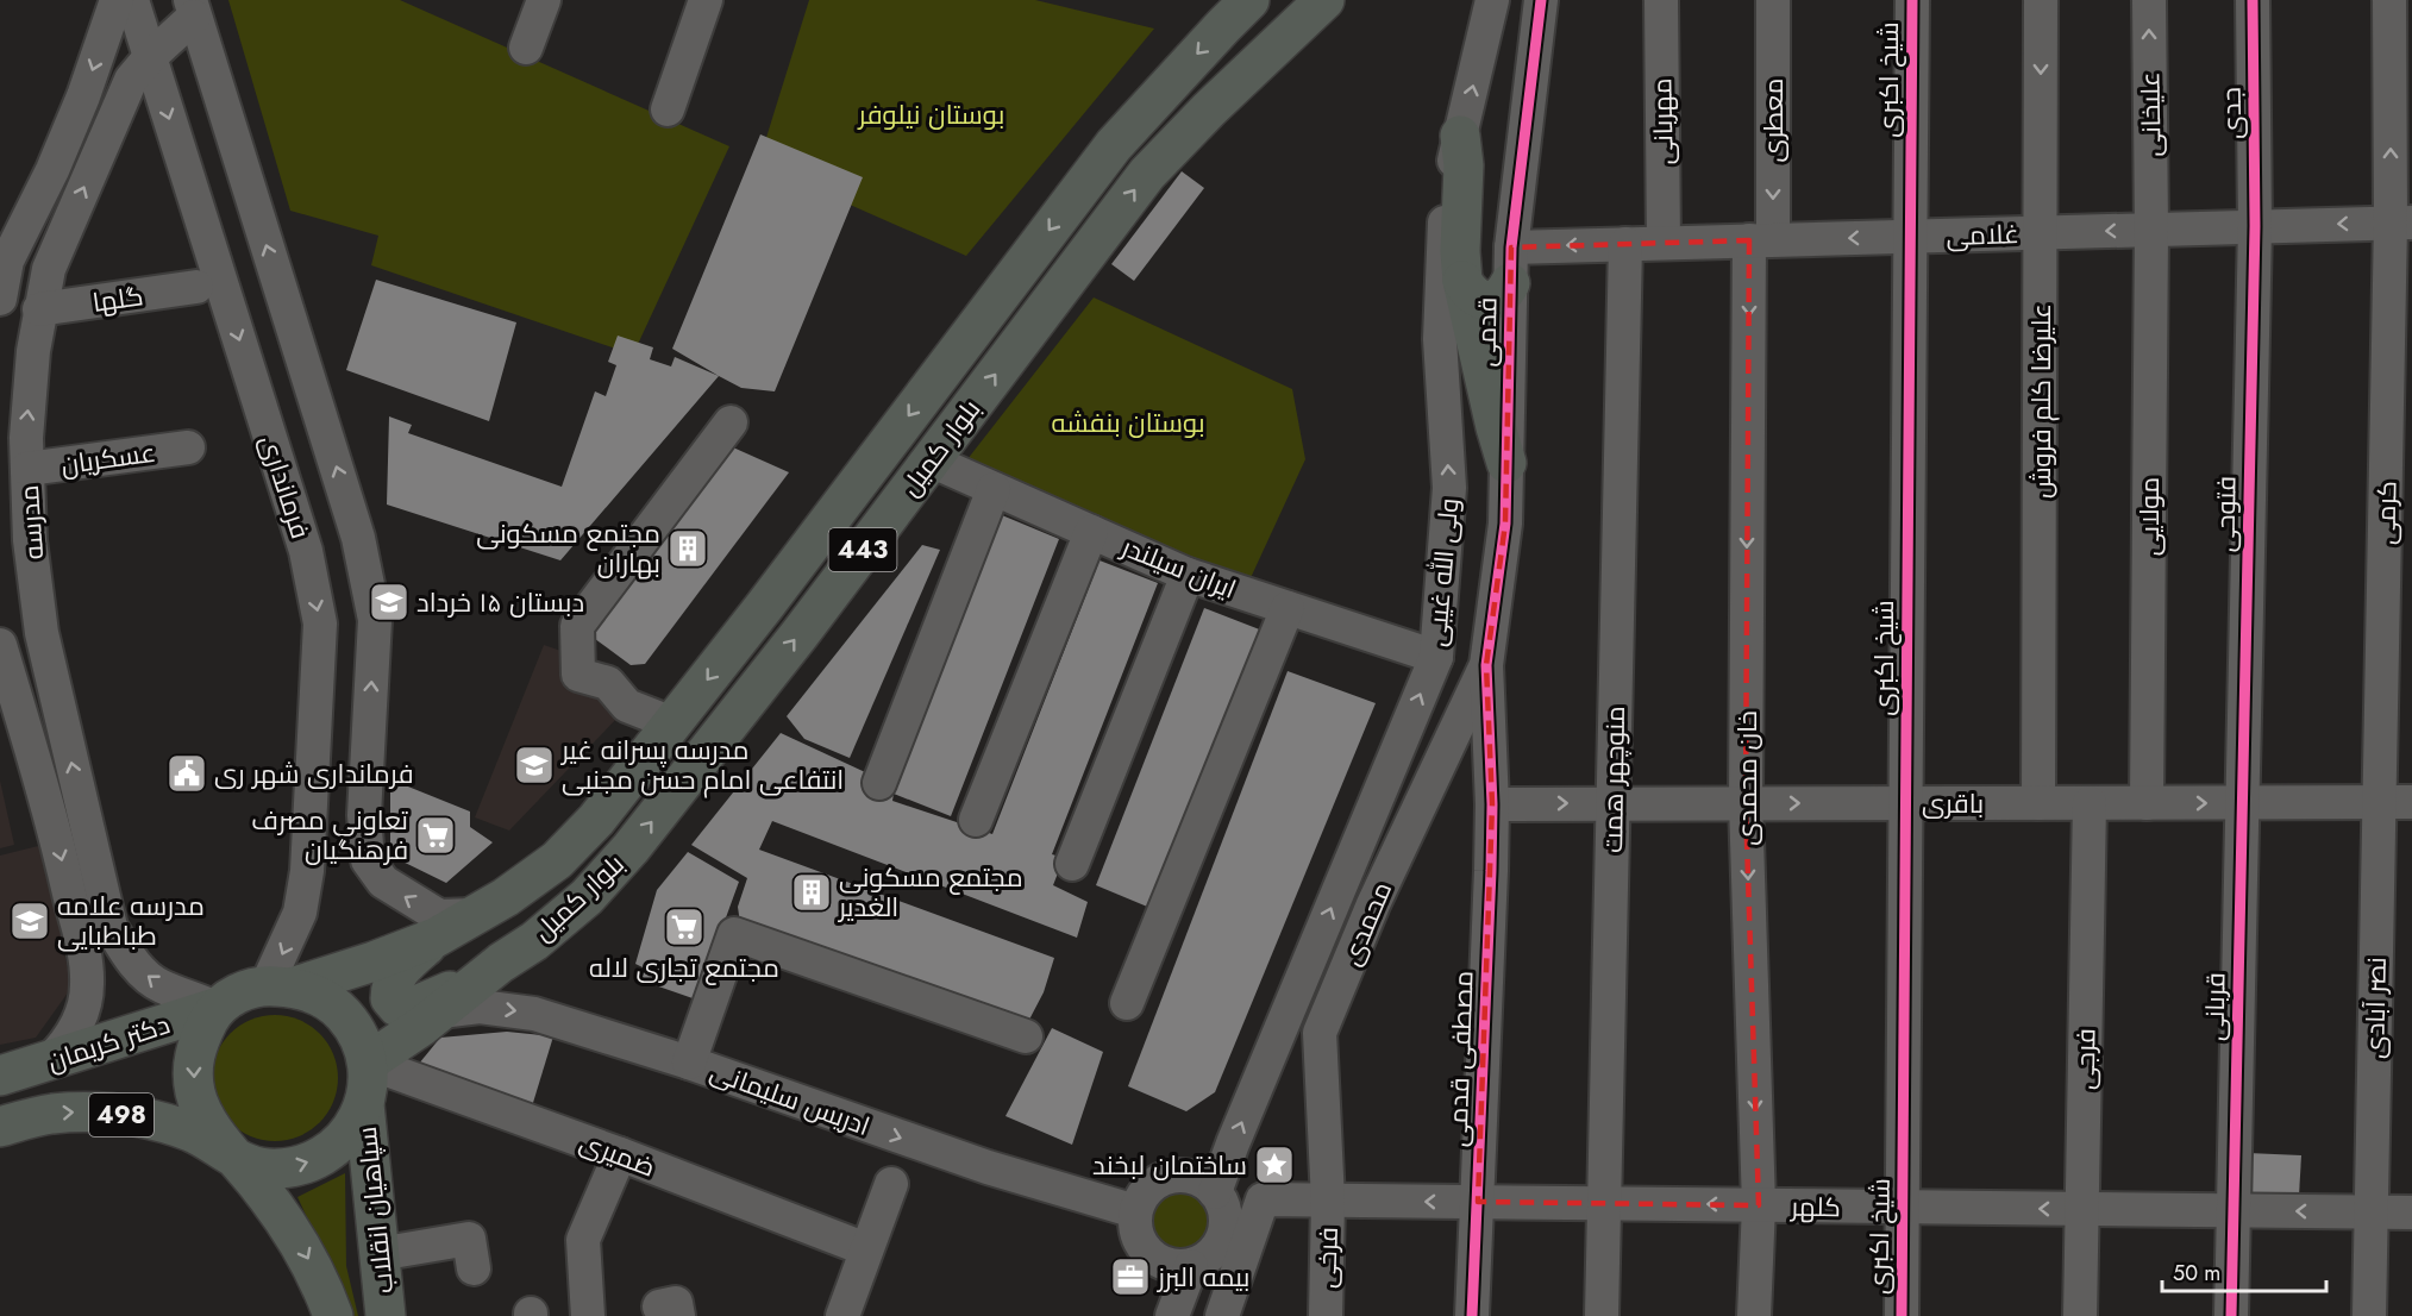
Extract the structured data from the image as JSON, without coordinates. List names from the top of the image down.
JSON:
{
  "streets": {
    "main road": [
      "بلوار کمیل",
      "443",
      "دکتر کریمان",
      "498",
      "سپاهیان انقلاب"
    ],
    "street": [
      "شیخ اکبری",
      "جدی",
      "علیخانی",
      "معطری",
      "مهربانی",
      "غلامی",
      "گلها",
      "قدمی",
      "علیرضا کلم فروش",
      "عسکریان",
      "فرمانداری",
      "کرمی",
      "فتوحی",
      "مولایی",
      "مدرسه",
      "ایران سیلندر",
      "ولی الله غیبی",
      "خان محمدی",
      "منوچهر همت",
      "باقری",
      "محمدی",
      "قربانی",
      "نصر آبادی",
      "مصطفی قدمی",
      "فرجی",
      "ادریس سلیمانی",
      "ضمیری",
      "کلهر",
      "فرخی"
    ]
  },
  "crossings": [
    ["شیخ اکبری", "غلامی"],
    ["شیخ اکبری", "باقری"],
    ["شیخ اکبری", "کلهر"],
    ["جدی", "غلامی"],
    ["جدی", "فتوحی"],
    ["علیخانی", "غلامی"],
    ["علیخانی", "مولایی"],
    ["معطری", "غلامی"],
    ["معطری", "خان محمدی"],
    ["مهربانی", "غلامی"],
    ["غلامی", "قدمی"],
    ["غلامی", "علیرضا کلم فروش"],
    ["غلامی", "کرمی"],
    ["غلامی", "فتوحی"],
    ["غلامی", "مولایی"],
    ["غلامی", "خان محمدی"],
    ["غلامی", "منوچهر همت"],
    ["گلها", "مدرسه"],
    ["قدمی", "محمدی"],
    ["قدمی", "مصطفی قدمی"],
    ["علیرضا کلم فروش", "باقری"],
    ["بلوار کمیل", "فرمانداری"],
    ["بلوار کمیل", "مدرسه"],
    ["بلوار کمیل", "ایران سیلندر"],
    ["بلوار کمیل", "دکتر کریمان"],
    ["بلوار کمیل", "ادریس سلیمانی"],
    ["بلوار کمیل", "ضمیری"],
    ["بلوار کمیل", "سپاهیان انقلاب"],
    ["عسکریان", "مدرسه"],
    ["فرمانداری", "مدرسه"],
    ["فرمانداری", "دکتر کریمان"],
    ["فرمانداری", "ضمیری"],
    ["فرمانداری", "سپاهیان انقلاب"],
    ["کرمی", "باقری"],
    ["کرمی", "نصر آبادی"],
    ["فتوحی", "باقری"],
    ["فتوحی", "قربانی"],
    ["مولایی", "باقری"],
    ["مدرسه", "دکتر کریمان"],
    ["مدرسه", "ضمیری"],
    ["مدرسه", "سپاهیان انقلاب"],
    ["ایران سیلندر", "ولی الله غیبی"],
    ["ولی الله غیبی", "ادریس سلیمانی"],
    ["خان محمدی", "باقری"],
    ["خان محمدی", "کلهر"],
    ["منوچهر همت", "باقری"],
    ["منوچهر همت", "کلهر"],
    ["باقری", "قربانی"],
    ["باقری", "نصر آبادی"],
    ["باقری", "مصطفی قدمی"],
    ["باقری", "فرجی"],
    ["محمدی", "مصطفی قدمی"],
    ["محمدی", "کلهر"],
    ["محمدی", "فرخی"],
    ["قربانی", "کلهر"],
    ["نصر آبادی", "کلهر"],
    ["دکتر کریمان", "ضمیری"],
    ["دکتر کریمان", "سپاهیان انقلاب"],
    ["مصطفی قدمی", "کلهر"],
    ["فرجی", "کلهر"],
    ["ضمیری", "سپاهیان انقلاب"],
    ["کلهر", "فرخی"]
  ],
  "one_way": [
    "علیخانی",
    "معطری",
    "غلامی",
    "خان محمدی",
    "باقری",
    "ادریس سلیمانی",
    "کلهر",
    "سپاهیان انقلاب"
  ],
  "parks": ["بوستان نیلوفر", "بوستان بنفشه"],
  "places": {
    "building": ["مجتمع مسکونی بهاران", "مجتمع مسکونی الغدیر"],
    "school or university": ["دبستان ۱۵ خرداد", "مدرسه پسرانه غیر انتفاعی امام حسن مجنبی", "مدرسه علامه طباطبایی"],
    "public building": ["فرمانداری شهر ری"],
    "supermarket": ["تعاونی مصرف فرهنگیان", "مجتمع تجاری لاله"],
    "place": ["ساختمان لبخند"],
    "office": ["بیمه البرز"]
  },
  "scale_bar": "50 m"
}
